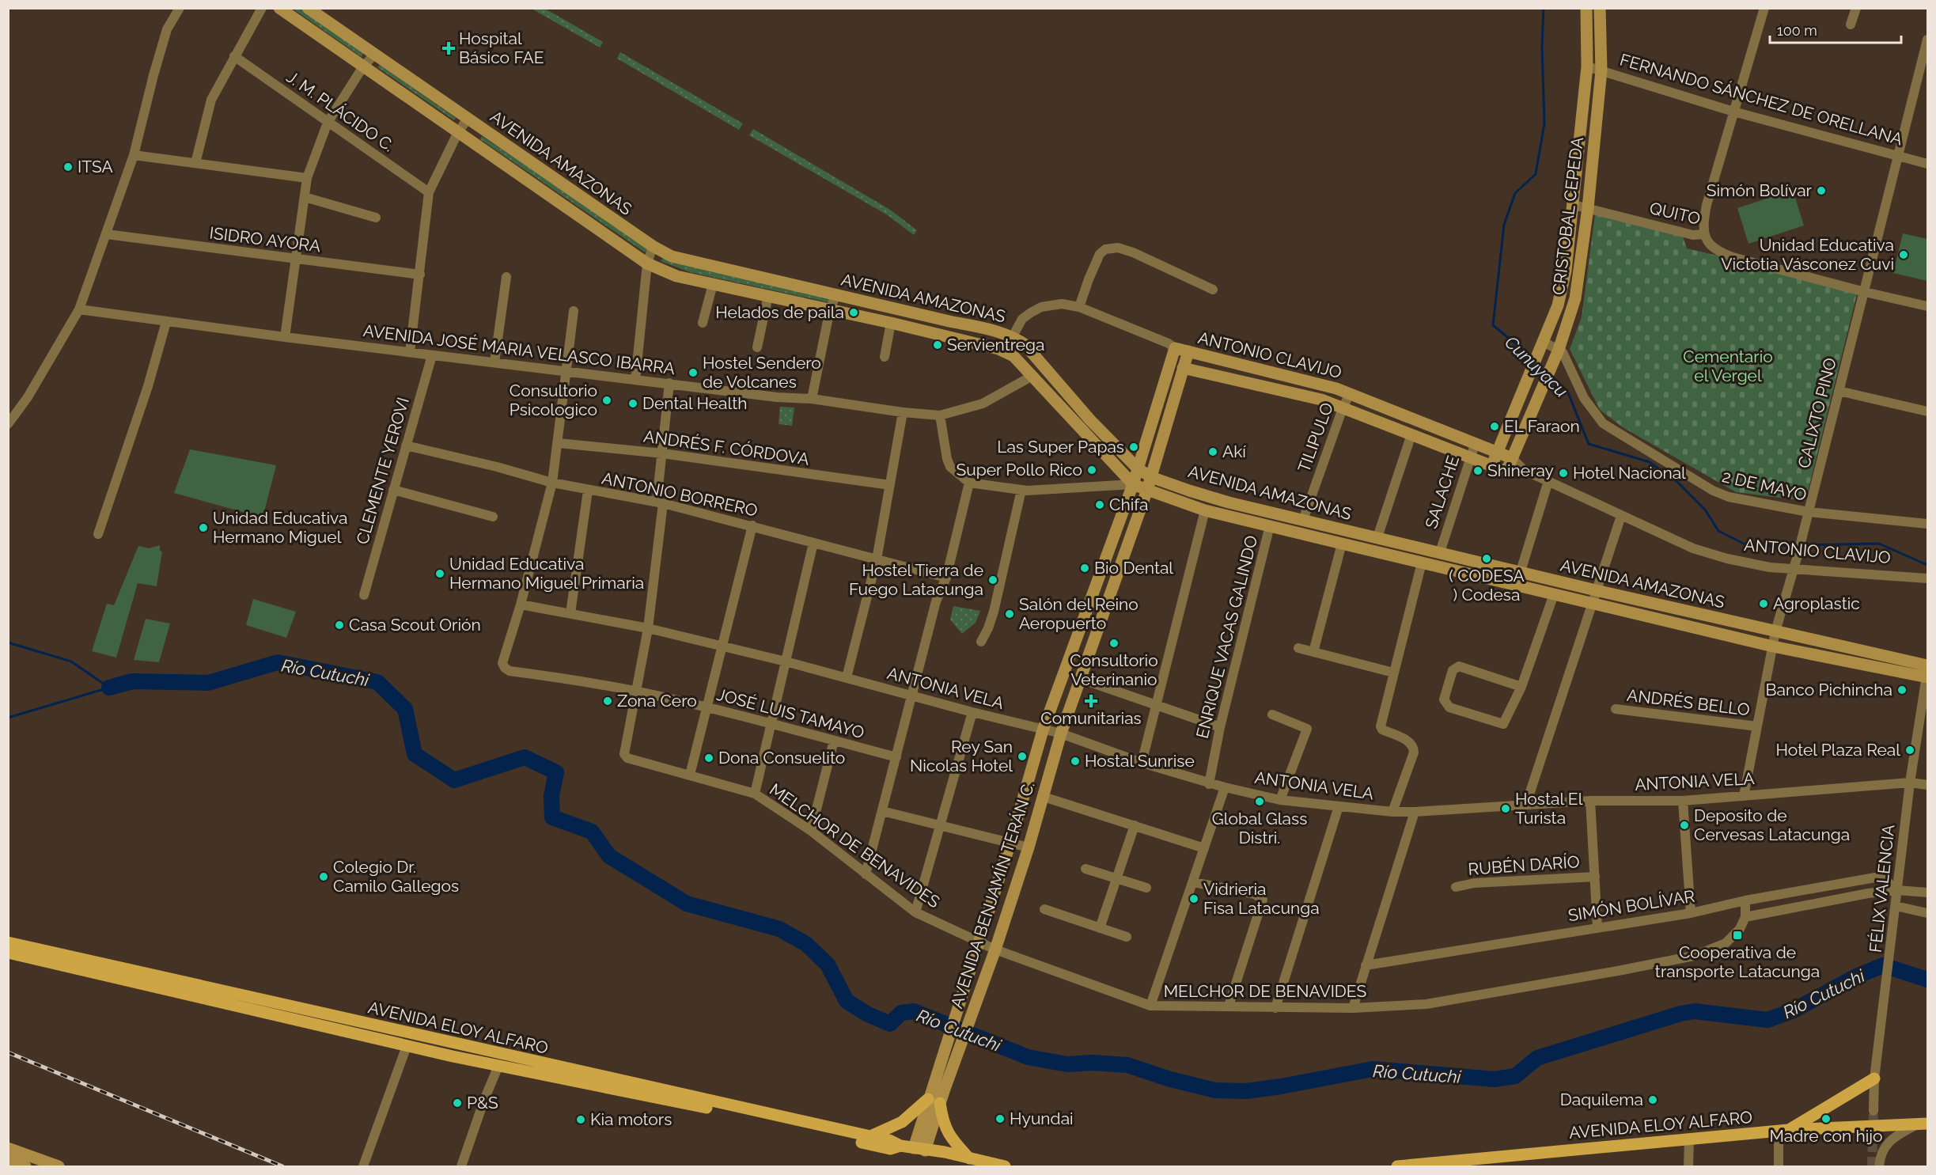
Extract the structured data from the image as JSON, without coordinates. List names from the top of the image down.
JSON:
{
  "streets": {
    "main road": [
      "AVENIDA AMAZONAS",
      "CRISTOBAL CEPEDA",
      "ANTONIO CLAVIJO",
      "AVENIDA BENJAMÍN TERÁN C.",
      "AVENIDA ELOY ALFARO"
    ],
    "street": [
      "FERNANDO SÁNCHEZ DE ORELLANA",
      "J. M. PLÁCIDO C.",
      "QUITO",
      "ISIDRO AYORA",
      "AVENIDA JOSÉ MARIA VELASCO IBARRA",
      "CALIXTO PINO",
      "TILIPULO",
      "ANDRÉS F. CÓRDOVA",
      "CLEMENTE YEROVI",
      "2 DE MAYO",
      "SALACHE",
      "ANTONIO BORRERO",
      "ENRIQUE VACAS GALINDO",
      "ANTONIA VELA",
      "ANDRÉS BELLO",
      "JOSÉ LUIS TAMAYO",
      "MELCHOR DE BENAVIDES",
      "RUBÉN DARÍO",
      "FÉLIX VALENCIA",
      "SIMÓN BOLÍVAR"
    ]
  },
  "crossings": [
    ["FERNANDO SÁNCHEZ DE ORELLANA", "CRISTOBAL CEPEDA"],
    ["FERNANDO SÁNCHEZ DE ORELLANA", "CALIXTO PINO"],
    ["AVENIDA AMAZONAS", "AVENIDA JOSÉ MARIA VELASCO IBARRA"],
    ["AVENIDA AMAZONAS", "ANTONIO CLAVIJO"],
    ["AVENIDA AMAZONAS", "CALIXTO PINO"],
    ["AVENIDA AMAZONAS", "TILIPULO"],
    ["AVENIDA AMAZONAS", "SALACHE"],
    ["AVENIDA AMAZONAS", "ENRIQUE VACAS GALINDO"],
    ["AVENIDA AMAZONAS", "FÉLIX VALENCIA"],
    ["AVENIDA AMAZONAS", "AVENIDA BENJAMÍN TERÁN C."],
    ["QUITO", "CRISTOBAL CEPEDA"],
    ["QUITO", "CALIXTO PINO"],
    ["CRISTOBAL CEPEDA", "ANTONIO CLAVIJO"],
    ["CRISTOBAL CEPEDA", "2 DE MAYO"],
    ["AVENIDA JOSÉ MARIA VELASCO IBARRA", "CLEMENTE YEROVI"],
    ["AVENIDA JOSÉ MARIA VELASCO IBARRA", "JOSÉ LUIS TAMAYO"],
    ["ANTONIO CLAVIJO", "CALIXTO PINO"],
    ["ANTONIO CLAVIJO", "TILIPULO"],
    ["ANTONIO CLAVIJO", "SALACHE"],
    ["ANTONIO CLAVIJO", "AVENIDA BENJAMÍN TERÁN C."],
    ["CALIXTO PINO", "2 DE MAYO"],
    ["CALIXTO PINO", "ANTONIA VELA"],
    ["CALIXTO PINO", "ANDRÉS BELLO"],
    ["ANDRÉS F. CÓRDOVA", "JOSÉ LUIS TAMAYO"],
    ["CLEMENTE YEROVI", "ANTONIO BORRERO"],
    ["ANTONIO BORRERO", "JOSÉ LUIS TAMAYO"],
    ["ENRIQUE VACAS GALINDO", "ANTONIA VELA"],
    ["ANTONIA VELA", "JOSÉ LUIS TAMAYO"],
    ["ANTONIA VELA", "FÉLIX VALENCIA"],
    ["ANTONIA VELA", "AVENIDA BENJAMÍN TERÁN C."],
    ["JOSÉ LUIS TAMAYO", "MELCHOR DE BENAVIDES"],
    ["MELCHOR DE BENAVIDES", "AVENIDA BENJAMÍN TERÁN C."],
    ["FÉLIX VALENCIA", "SIMÓN BOLÍVAR"],
    ["AVENIDA BENJAMÍN TERÁN C.", "AVENIDA ELOY ALFARO"]
  ],
  "water": ["Cunuyacu", "Río Cutuchi"],
  "parks": ["Cementario el Vergel"],
  "places": {
    "health": ["Hospital Básico FAE", "Comunitarias"],
    "other": [
      "ITSA",
      "Simón Bolívar",
      "Unidad Educativa Victotia Vásconez Cuvi",
      "Helados de paila",
      "Servientrega",
      "Hostel Sendero de Volcanes",
      "Consultorio Psicologico",
      "Dental Health",
      "EL Faraon",
      "Las Super Papas",
      "Akí",
      "Super Pollo Rico",
      "Shineray",
      "Hotel Nacional",
      "Chifa",
      "Unidad Educativa Hermano Miguel",
      "( CODESA ) Codesa",
      "Bio Dental",
      "Unidad Educativa Hermano Miguel Primaria",
      "Hostel Tierra de Fuego Latacunga",
      "Agroplastic",
      "Salón del Reino Aeropuerto",
      "Casa Scout Orión",
      "Consultorio Veterinanio",
      "Banco Pichincha",
      "Zona Cero",
      "Hotel Plaza Real",
      "Rey San Nicolas Hotel",
      "Dona Consuelito",
      "Hostal Sunrise",
      "Global Glass Distri.",
      "Hostal El Turista",
      "Deposito de Cervesas Latacunga",
      "Colegio Dr. Camilo Gallegos",
      "Vidrieria Fisa Latacunga",
      "Daquilema",
      "P&S",
      "Hyundai",
      "Madre con hijo",
      "Kia motors"
    ],
    "transit": ["Cooperativa de transporte Latacunga"]
  },
  "scale_bar": "100 m"
}
